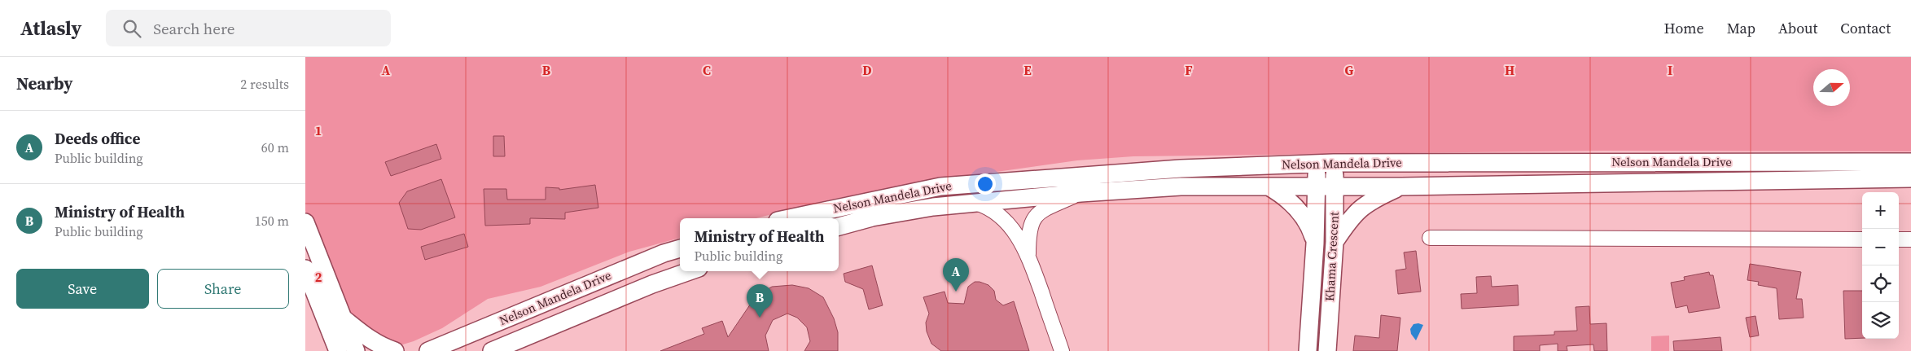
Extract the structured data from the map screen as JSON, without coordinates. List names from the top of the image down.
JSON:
{
  "streets": {
    "main road": ["Nelson Mandela Drive", "Khama Crescent"]
  },
  "crossings": [
    ["Nelson Mandela Drive", "Khama Crescent"]
  ],
  "north": "right",
  "page": {
    "header": "Atlasly",
    "search": "Search here",
    "nav": [
      "Home",
      "Map",
      "About",
      "Contact"
    ],
    "heading": ["Nearby", "2 results"],
    "list": [
      {
        "mark": "A",
        "name": "Deeds office",
        "note": "Public building",
        "value": "60 m"
      },
      {
        "mark": "B",
        "name": "Ministry of Health",
        "note": "Public building",
        "value": "150 m"
      }
    ],
    "map_buttons": ["+", "−"],
    "popup": ["Ministry of Health", "Public building"],
    "buttons": ["Save", "Share"],
    "pins": ["A", "B"]
  },
  "grid": {
    "columns": [
      "A",
      "B",
      "C",
      "D",
      "E",
      "F",
      "G",
      "H",
      "I"
    ],
    "rows": ["1", "2"]
  }
}
